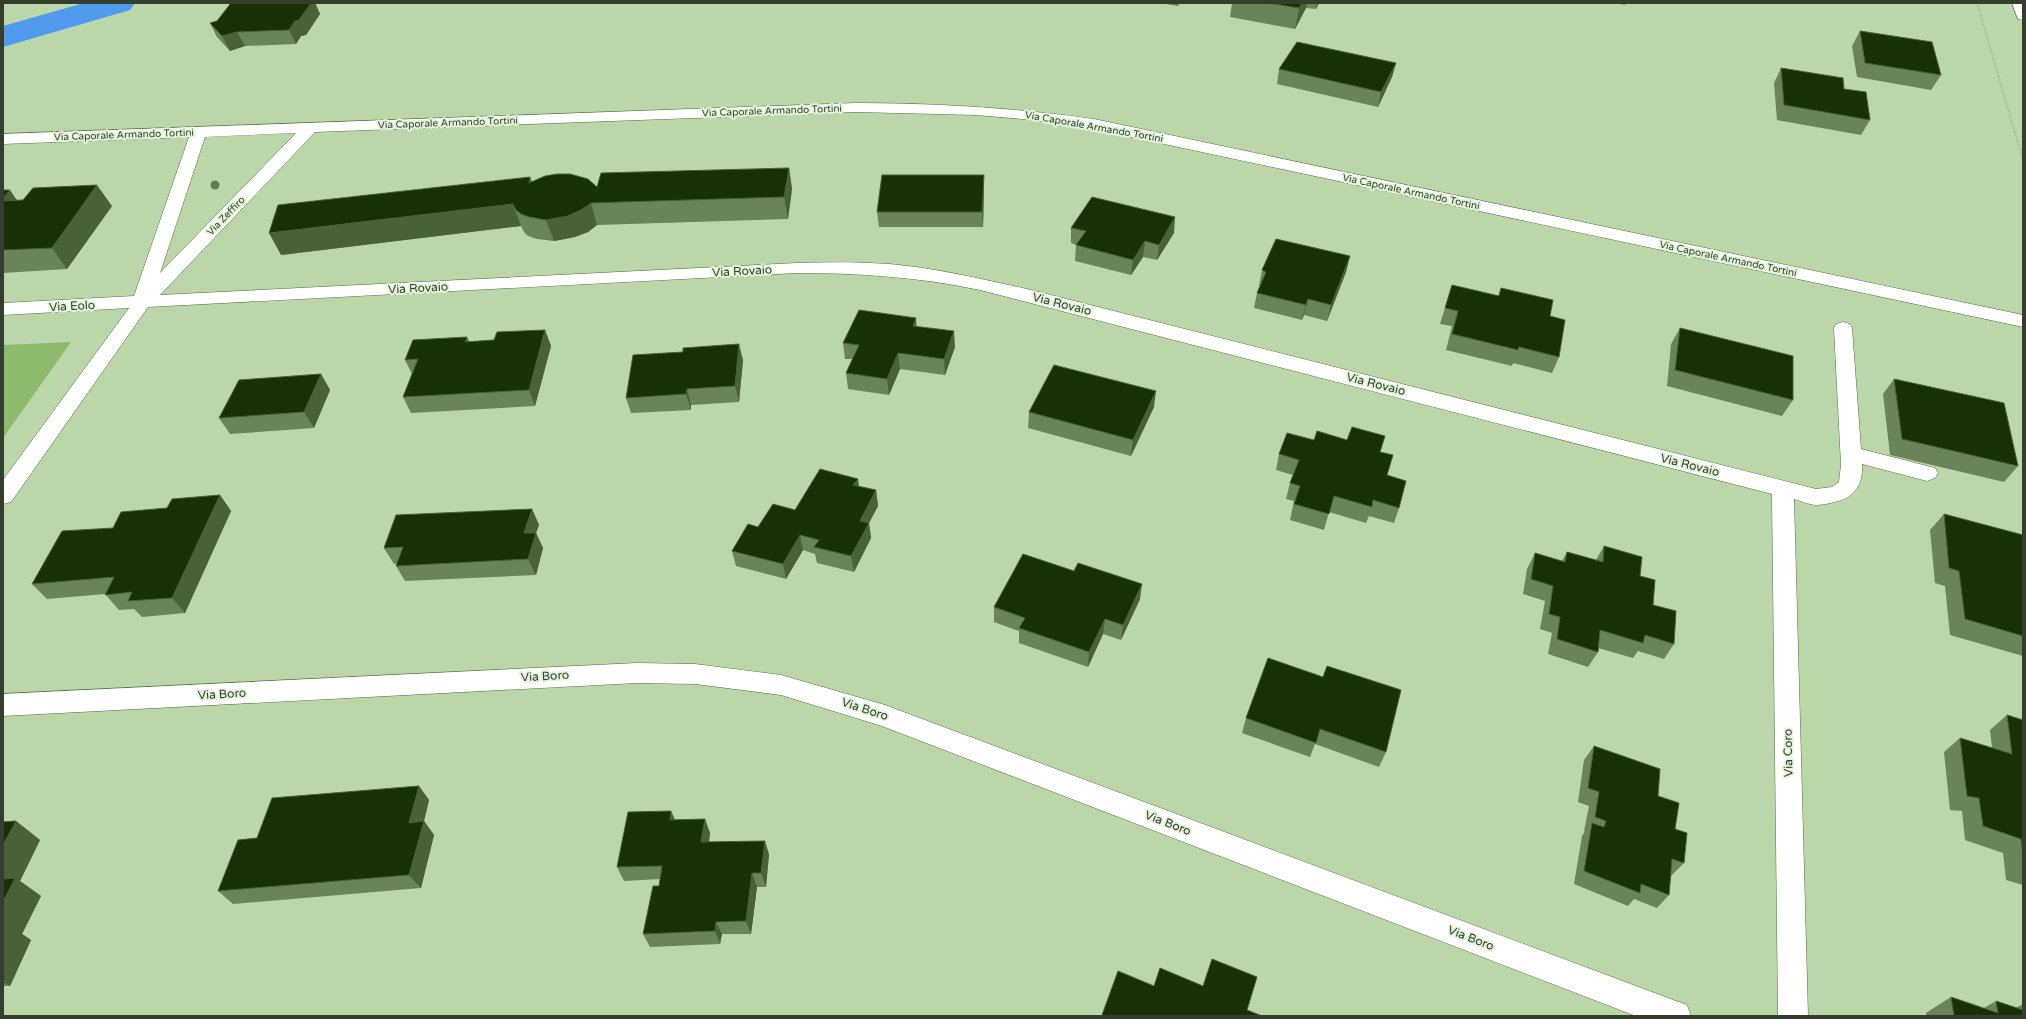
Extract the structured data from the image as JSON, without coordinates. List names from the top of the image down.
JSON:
{
  "streets": {
    "street": [
      "Via Caporale Armando Tortini",
      "Via Zeffiro",
      "Via Rovaio",
      "Via Eolo",
      "Via Boro",
      "Via Coro"
    ]
  },
  "crossings": [
    ["Via Caporale Armando Tortini", "Via Zeffiro"],
    ["Via Zeffiro", "Via Rovaio"],
    ["Via Zeffiro", "Via Eolo"],
    ["Via Rovaio", "Via Eolo"],
    ["Via Rovaio", "Via Coro"]
  ]
}
